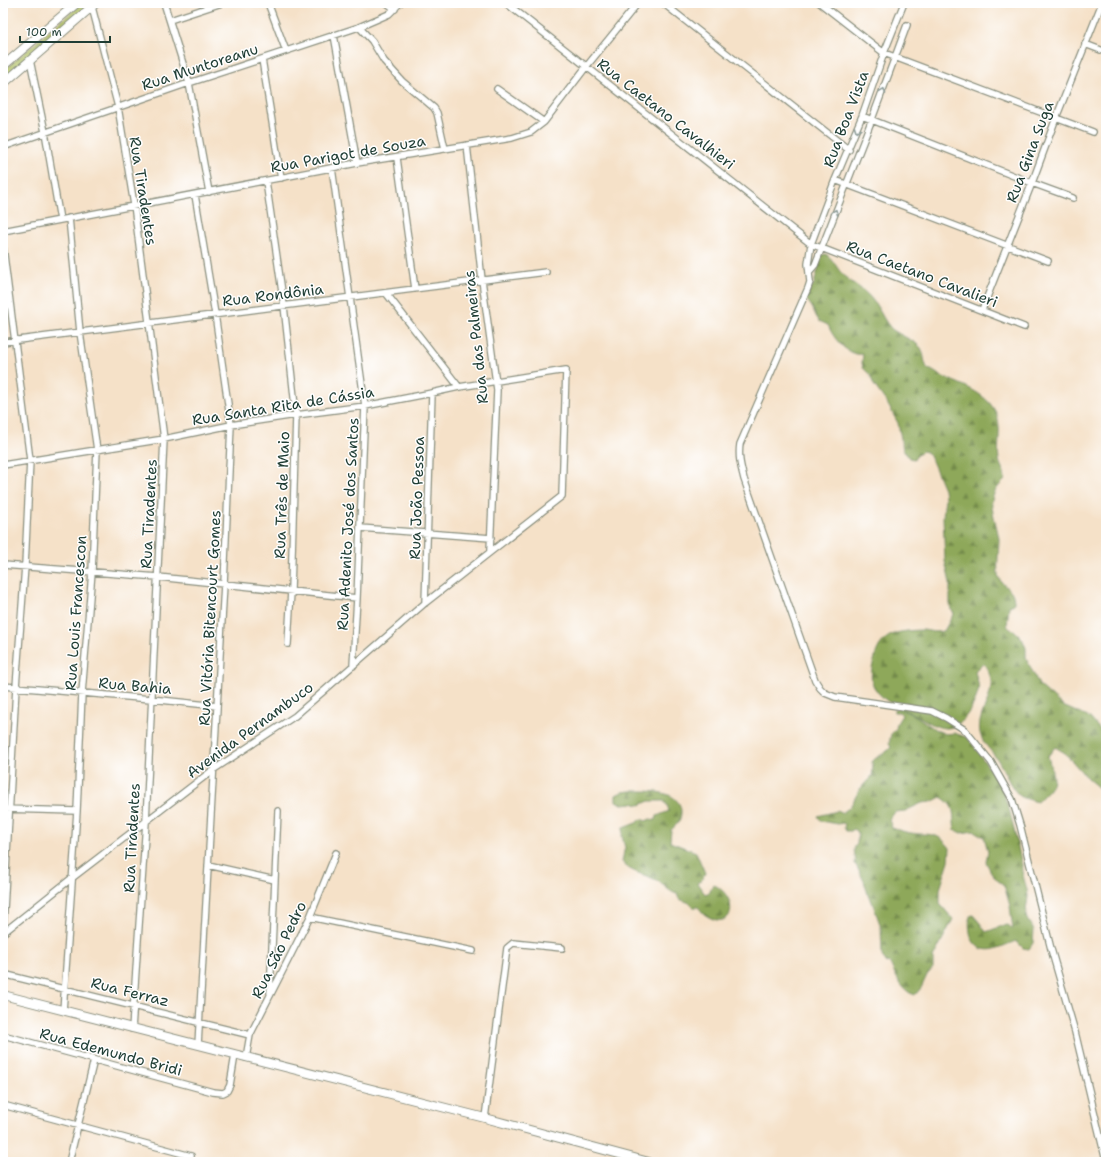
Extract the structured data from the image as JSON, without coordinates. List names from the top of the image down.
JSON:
{
  "streets": {
    "street": [
      "Rua Muntoreanu",
      "Rua Caetano Cavalhieri",
      "Rua Boa Vista",
      "Rua Gina Suga",
      "Rua Parigot de Souza",
      "Rua Tiradentes",
      "Rua Caetano Cavalieri",
      "Rua Rondônia",
      "Rua das Palmeiras",
      "Rua Santa Rita de Cássia",
      "Rua Três de Maio",
      "Rua João Pessoa",
      "Rua Adenito José dos Santos",
      "Rua Louis Francescon",
      "Rua Vitória Bitencourt Gomes",
      "Rua Bahia",
      "Avenida Pernambuco",
      "Rua São Pedro",
      "Rua Ferraz",
      "Rua Edemundo Bridi"
    ]
  },
  "crossings": [
    ["Rua Muntoreanu", "Rua Tiradentes"],
    ["Rua Caetano Cavalhieri", "Rua Boa Vista"],
    ["Rua Caetano Cavalhieri", "Rua Parigot de Souza"],
    ["Rua Caetano Cavalhieri", "Rua Caetano Cavalieri"],
    ["Rua Boa Vista", "Rua Caetano Cavalieri"],
    ["Rua Gina Suga", "Rua Caetano Cavalieri"],
    ["Rua Parigot de Souza", "Rua Tiradentes"],
    ["Rua Parigot de Souza", "Rua das Palmeiras"],
    ["Rua Parigot de Souza", "Rua Três de Maio"],
    ["Rua Parigot de Souza", "Rua Adenito José dos Santos"],
    ["Rua Parigot de Souza", "Rua Louis Francescon"],
    ["Rua Parigot de Souza", "Rua Vitória Bitencourt Gomes"],
    ["Rua Tiradentes", "Rua Rondônia"],
    ["Rua Tiradentes", "Rua Santa Rita de Cássia"],
    ["Rua Tiradentes", "Rua Bahia"],
    ["Rua Tiradentes", "Avenida Pernambuco"],
    ["Rua Tiradentes", "Rua Ferraz"],
    ["Rua Rondônia", "Rua das Palmeiras"],
    ["Rua Rondônia", "Rua Três de Maio"],
    ["Rua Rondônia", "Rua Adenito José dos Santos"],
    ["Rua Rondônia", "Rua Louis Francescon"],
    ["Rua Rondônia", "Rua Vitória Bitencourt Gomes"],
    ["Rua das Palmeiras", "Rua Santa Rita de Cássia"],
    ["Rua das Palmeiras", "Avenida Pernambuco"],
    ["Rua Santa Rita de Cássia", "Rua Três de Maio"],
    ["Rua Santa Rita de Cássia", "Rua João Pessoa"],
    ["Rua Santa Rita de Cássia", "Rua Adenito José dos Santos"],
    ["Rua Santa Rita de Cássia", "Rua Louis Francescon"],
    ["Rua Santa Rita de Cássia", "Rua Vitória Bitencourt Gomes"],
    ["Rua Santa Rita de Cássia", "Avenida Pernambuco"],
    ["Rua João Pessoa", "Avenida Pernambuco"],
    ["Rua Adenito José dos Santos", "Avenida Pernambuco"],
    ["Rua Louis Francescon", "Rua Bahia"],
    ["Rua Louis Francescon", "Avenida Pernambuco"],
    ["Rua Louis Francescon", "Rua Ferraz"],
    ["Rua Vitória Bitencourt Gomes", "Rua Bahia"],
    ["Rua Vitória Bitencourt Gomes", "Avenida Pernambuco"],
    ["Rua Vitória Bitencourt Gomes", "Rua Ferraz"],
    ["Rua São Pedro", "Rua Ferraz"]
  ],
  "scale_bar": "100 m"
}
